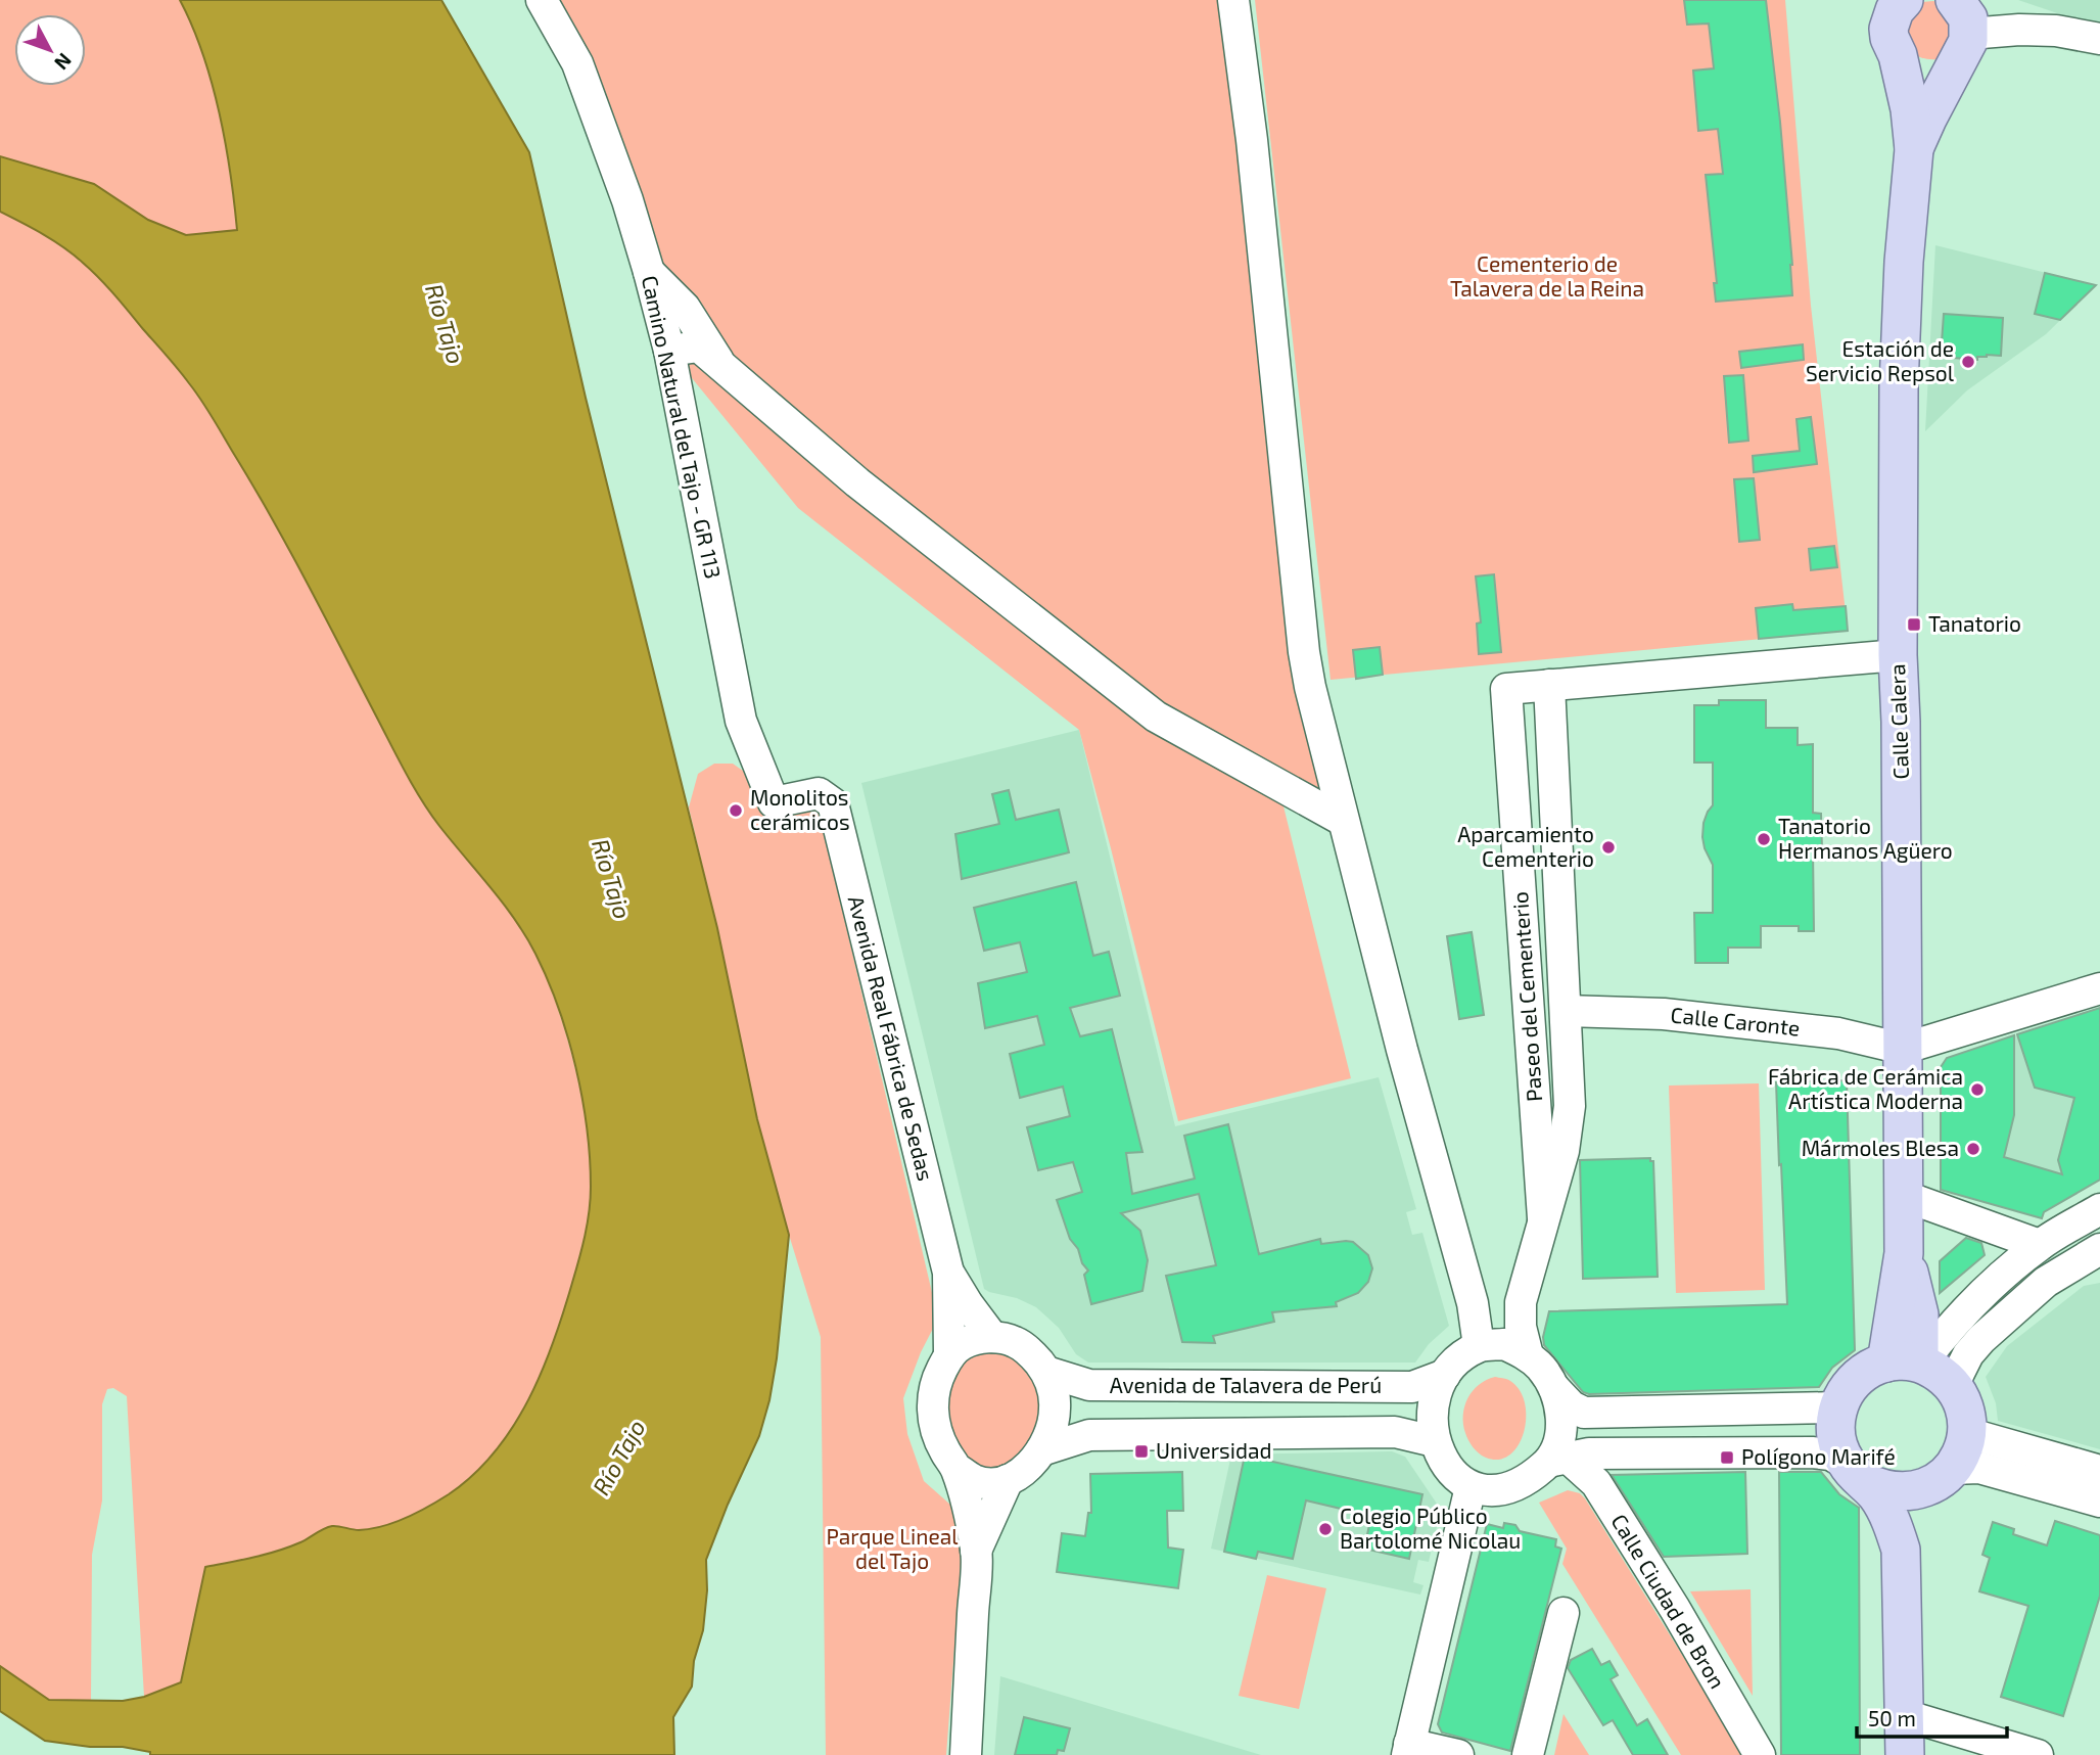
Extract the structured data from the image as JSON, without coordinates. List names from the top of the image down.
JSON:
{
  "streets": {
    "main road": ["Calle Calera"],
    "street": [
      "Camino Natural del Tajo - GR 113",
      "Paseo del Cementerio",
      "Calle Caronte",
      "Avenida Real Fábrica de Sedas",
      "Avenida de Talavera de Perú",
      "Calle Ciudad de Bron"
    ]
  },
  "crossings": [
    ["Camino Natural del Tajo - GR 113", "Avenida Real Fábrica de Sedas"],
    ["Calle Calera", "Paseo del Cementerio"],
    ["Calle Calera", "Calle Caronte"],
    ["Paseo del Cementerio", "Calle Caronte"],
    ["Paseo del Cementerio", "Avenida de Talavera de Perú"],
    ["Paseo del Cementerio", "Calle Ciudad de Bron"],
    ["Avenida Real Fábrica de Sedas", "Avenida de Talavera de Perú"],
    ["Avenida de Talavera de Perú", "Calle Ciudad de Bron"]
  ],
  "water": ["Río Tajo"],
  "parks": ["Cementerio de Talavera de la Reina", "Parque Lineal del Tajo"],
  "places": {
    "other": [
      "Estación de Servicio Repsol",
      "Monolitos cerámicos",
      "Tanatorio Hermanos Agüero",
      "Aparcamiento Cementerio",
      "Fábrica de Cerámica Artística Moderna",
      "Mármoles Blesa",
      "Colegio Público Bartolomé Nicolau"
    ],
    "transit": ["Tanatorio", "Universidad", "Polígono Marifé"]
  },
  "scale_bar": "50 m",
  "north": "bottom right"
}
